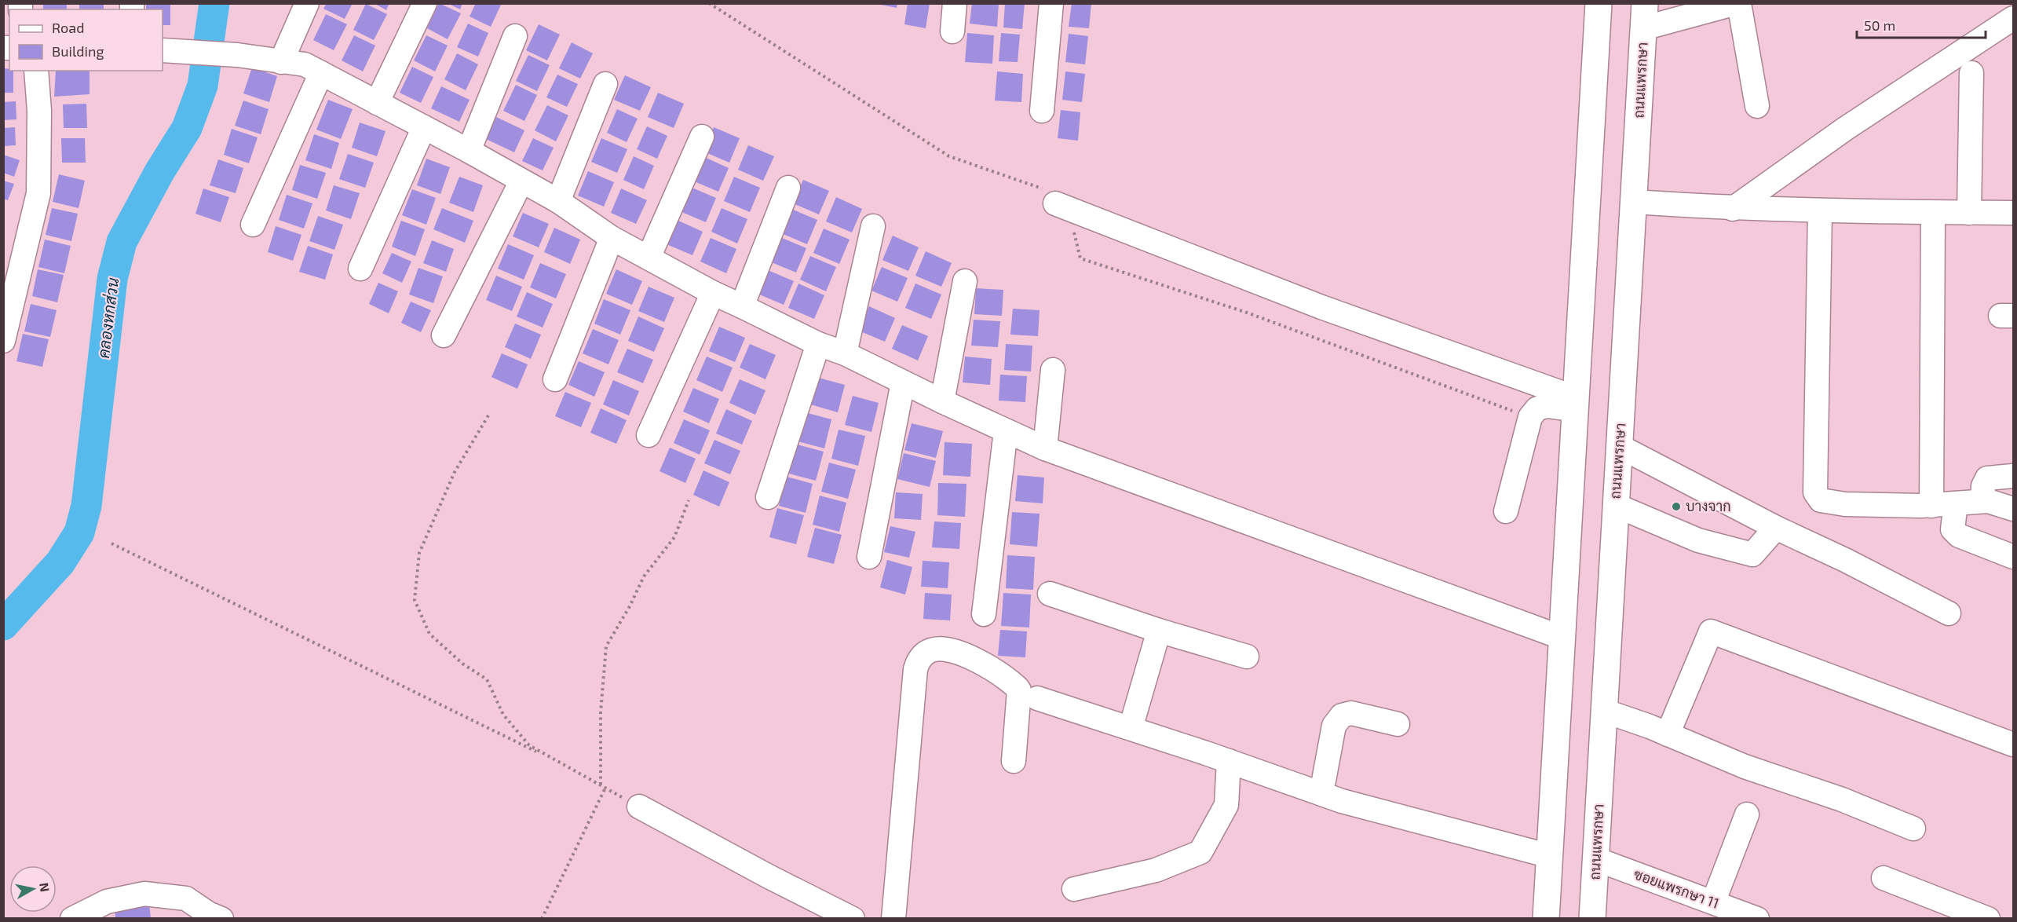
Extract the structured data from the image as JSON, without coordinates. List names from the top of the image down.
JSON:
{
  "streets": {
    "main road": ["ถนนแพรกษา"],
    "street": ["ซอยแพรกษา 11"]
  },
  "crossings": [
    ["ถนนแพรกษา", "ซอยแพรกษา 11"]
  ],
  "water": ["คลองหกส่วน"],
  "places": ["บางจาก"],
  "legend": ["Road", "Building"],
  "scale_bar": "50 m",
  "north": "right"
}
